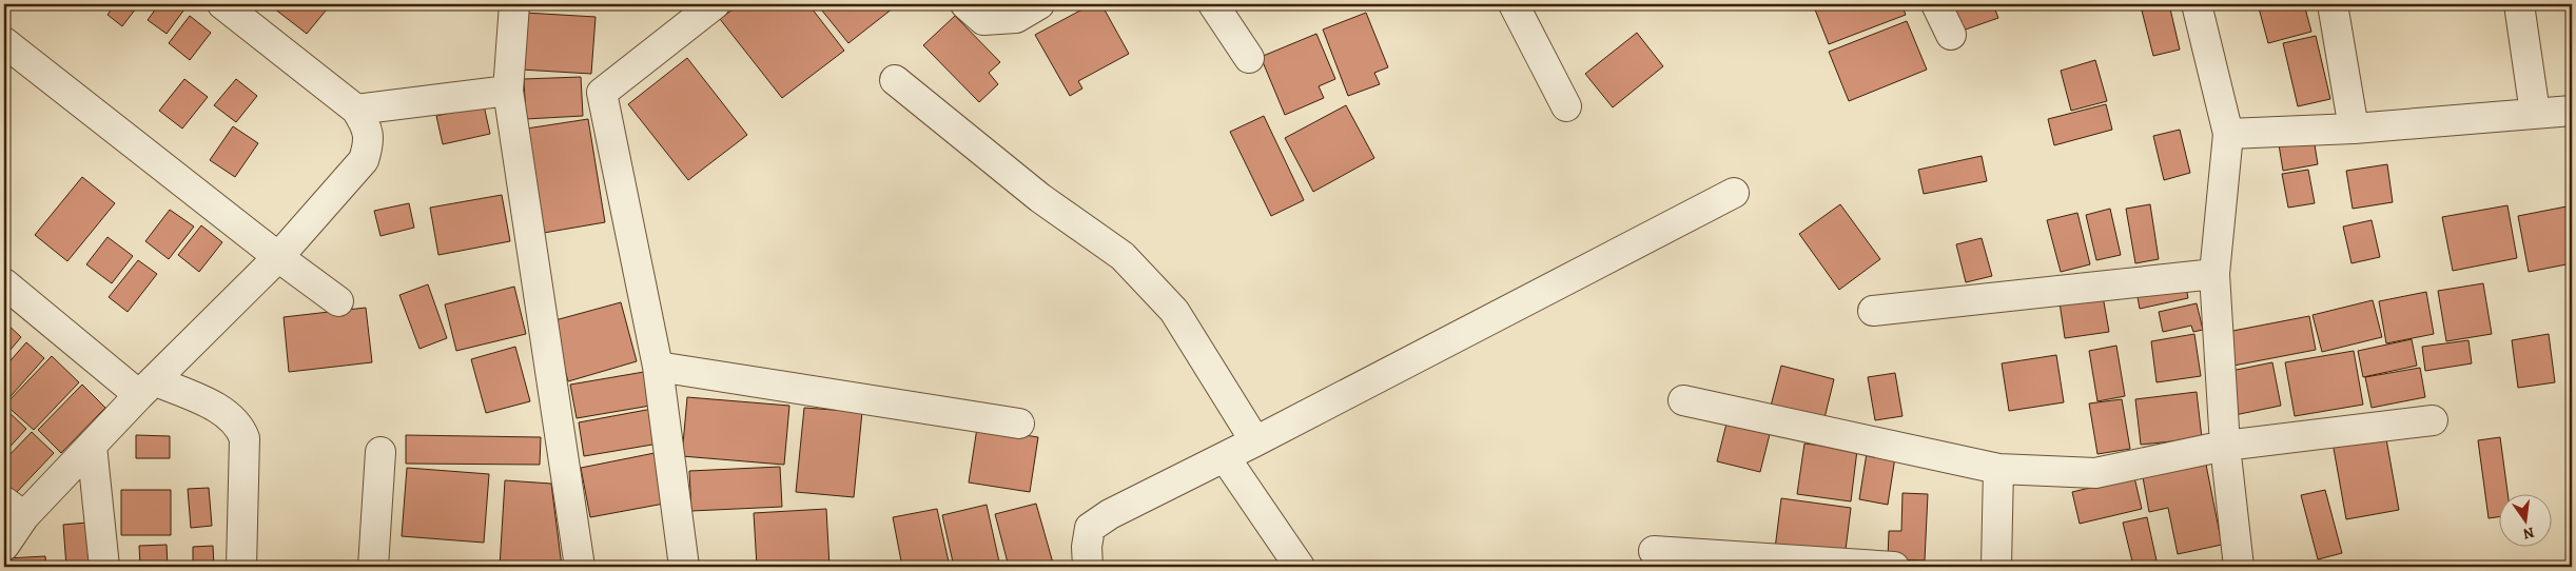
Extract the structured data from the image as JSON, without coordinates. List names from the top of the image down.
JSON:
{
  "north": "bottom"
}
